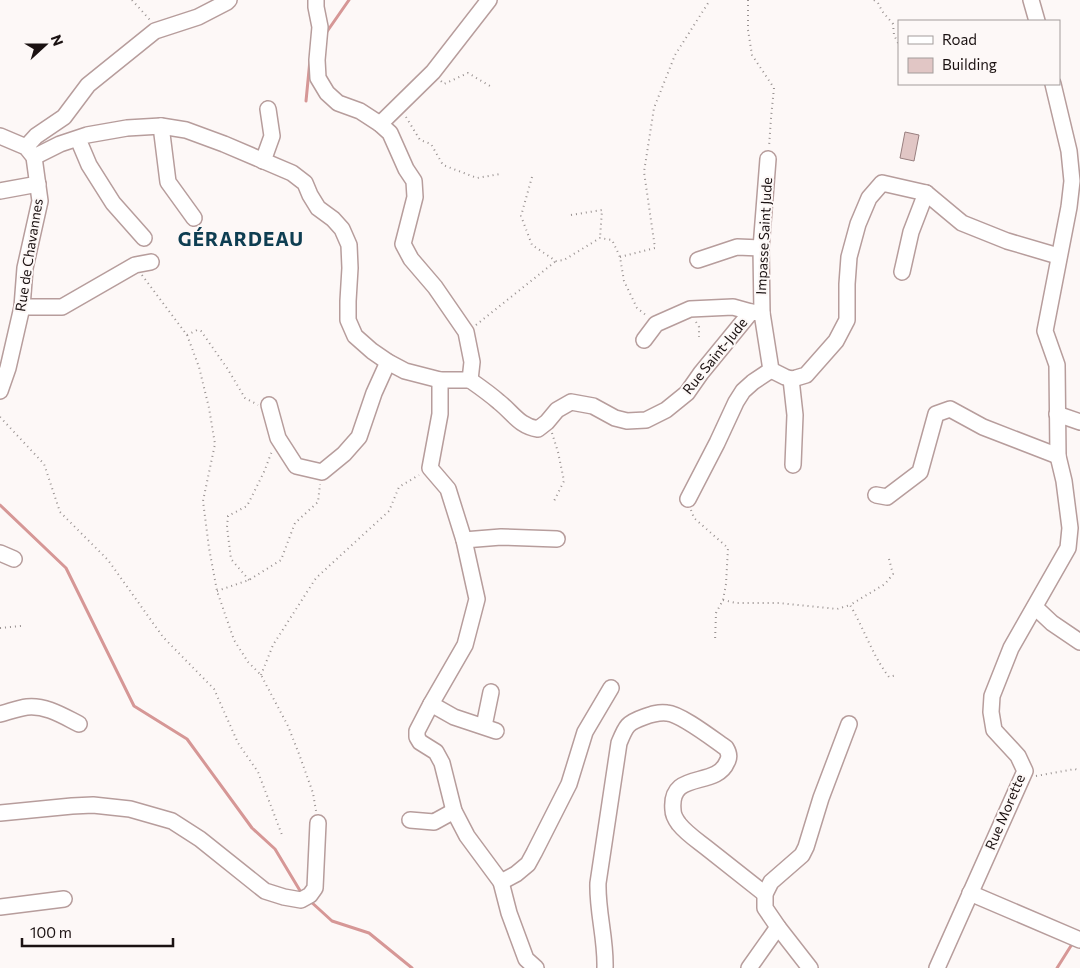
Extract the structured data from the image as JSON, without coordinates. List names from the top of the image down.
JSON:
{
  "streets": {
    "street": [
      "Impasse Saint Jude",
      "Rue de Chavannes",
      "Rue Saint-Jude",
      "Rue Morette"
    ]
  },
  "crossings": [
    ["Impasse Saint Jude", "Rue Saint-Jude"]
  ],
  "districts": ["GÉRARDEAU"],
  "legend": ["Road", "Building"],
  "scale_bar": "100 m",
  "north": "right"
}
